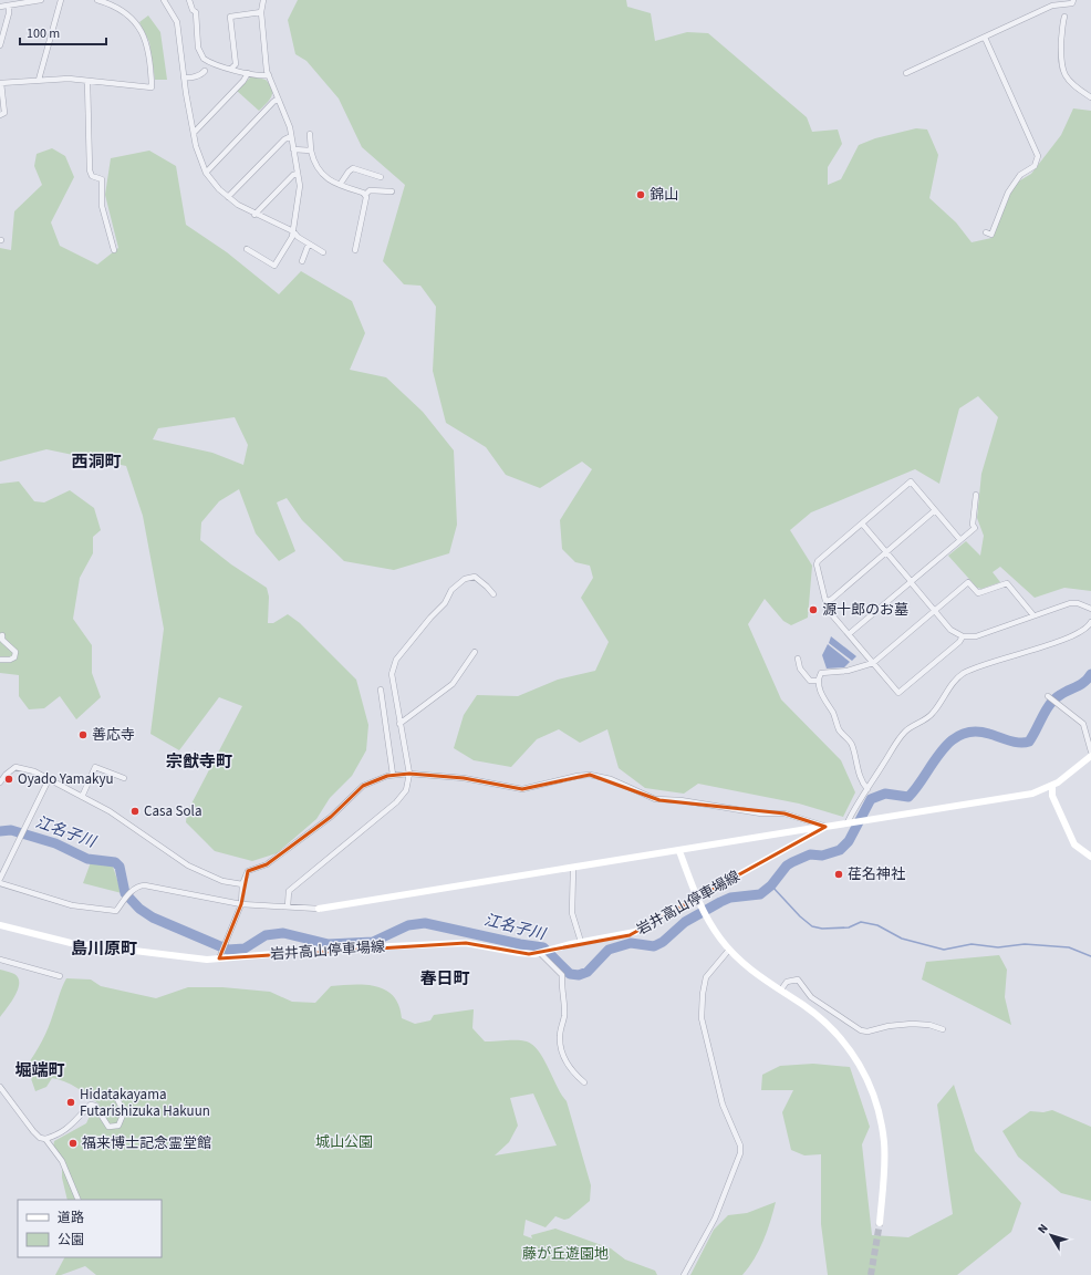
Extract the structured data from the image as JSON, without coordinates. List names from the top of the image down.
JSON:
{
  "streets": {
    "main road": ["岩井高山停車場線"]
  },
  "districts": [
    "西洞町",
    "宗猷寺町",
    "島川原町",
    "春日町",
    "堀端町"
  ],
  "water": ["江名子川"],
  "parks": ["城山公園", "藤が丘遊園地"],
  "places": [
    "錦山",
    "源十郎のお墓",
    "善応寺",
    "Oyado Yamakyu",
    "Casa Sola",
    "荏名神社",
    "Hidatakayama Futarishizuka Hakuun",
    "福来博士記念霊堂館"
  ],
  "legend": ["道路", "公園"],
  "scale_bar": "100 m",
  "north": "top left"
}
